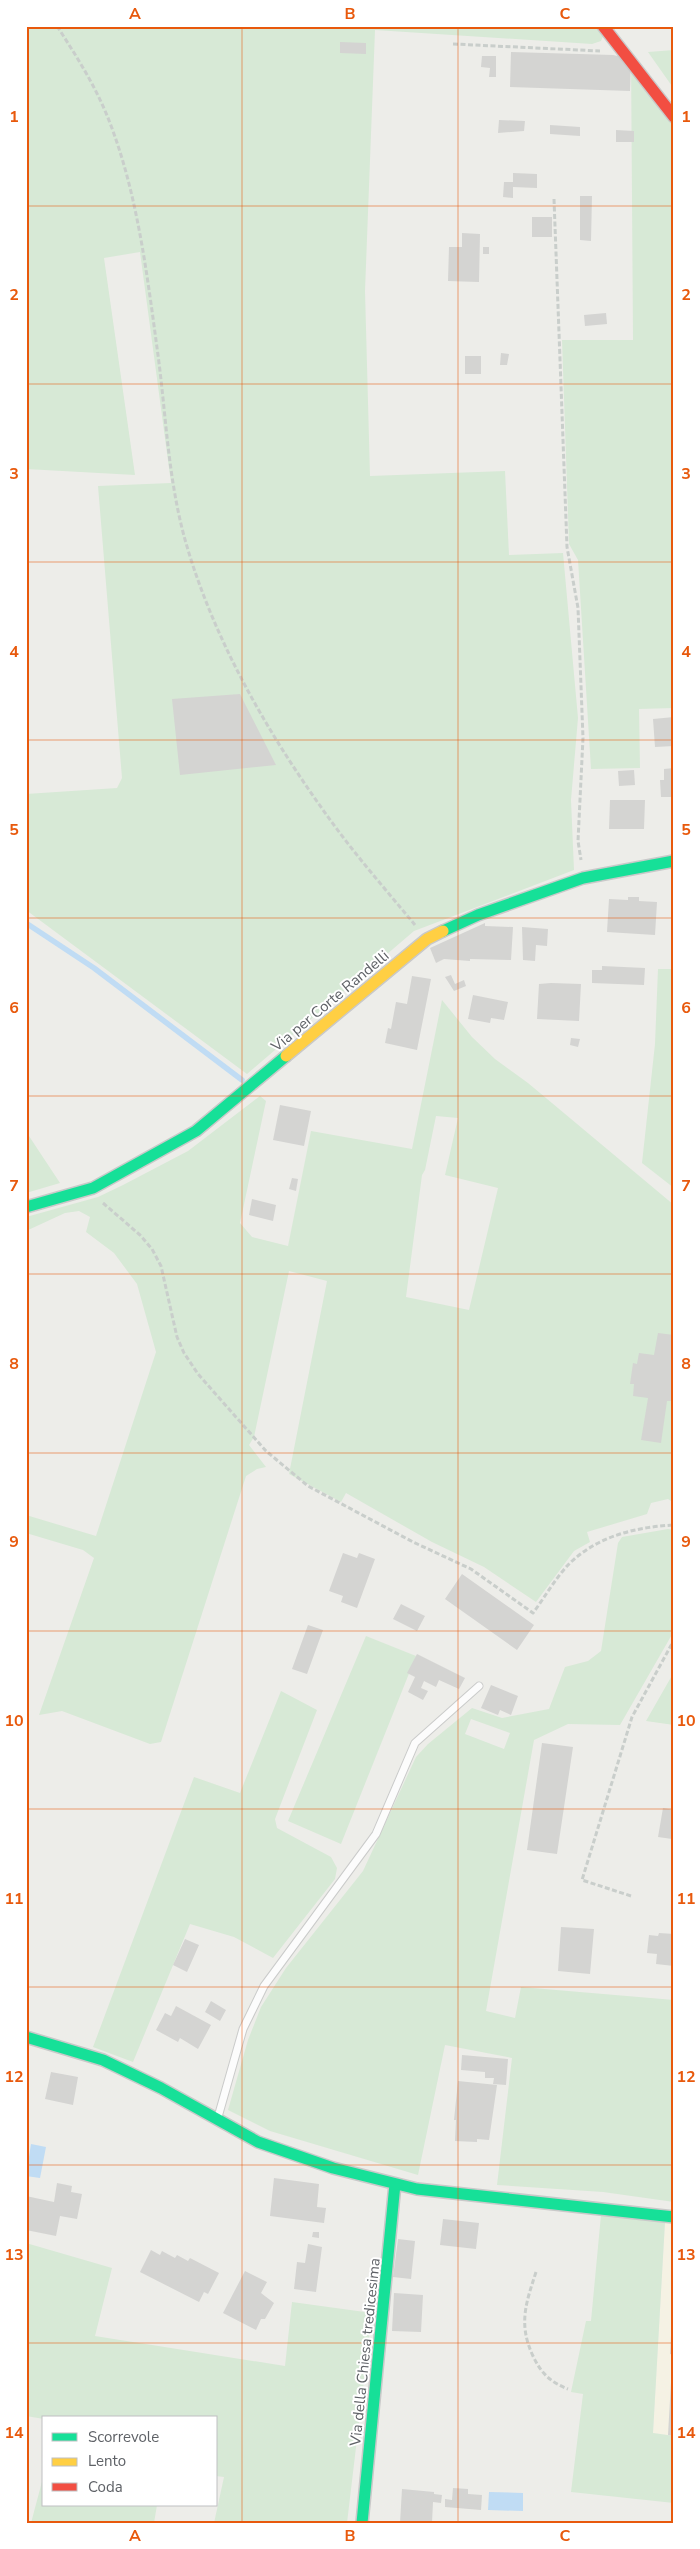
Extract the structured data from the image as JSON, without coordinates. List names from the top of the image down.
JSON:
{
  "streets": {
    "street": ["Via per Corte Randelli", "Via della Chiesa tredicesima"]
  },
  "legend": ["Scorrevole", "Lento", "Coda"],
  "grid": {
    "columns": ["A", "B", "C"],
    "rows": [
      "1",
      "2",
      "3",
      "4",
      "5",
      "6",
      "7",
      "8",
      "9",
      "10",
      "11",
      "12",
      "13",
      "14"
    ]
  }
}
